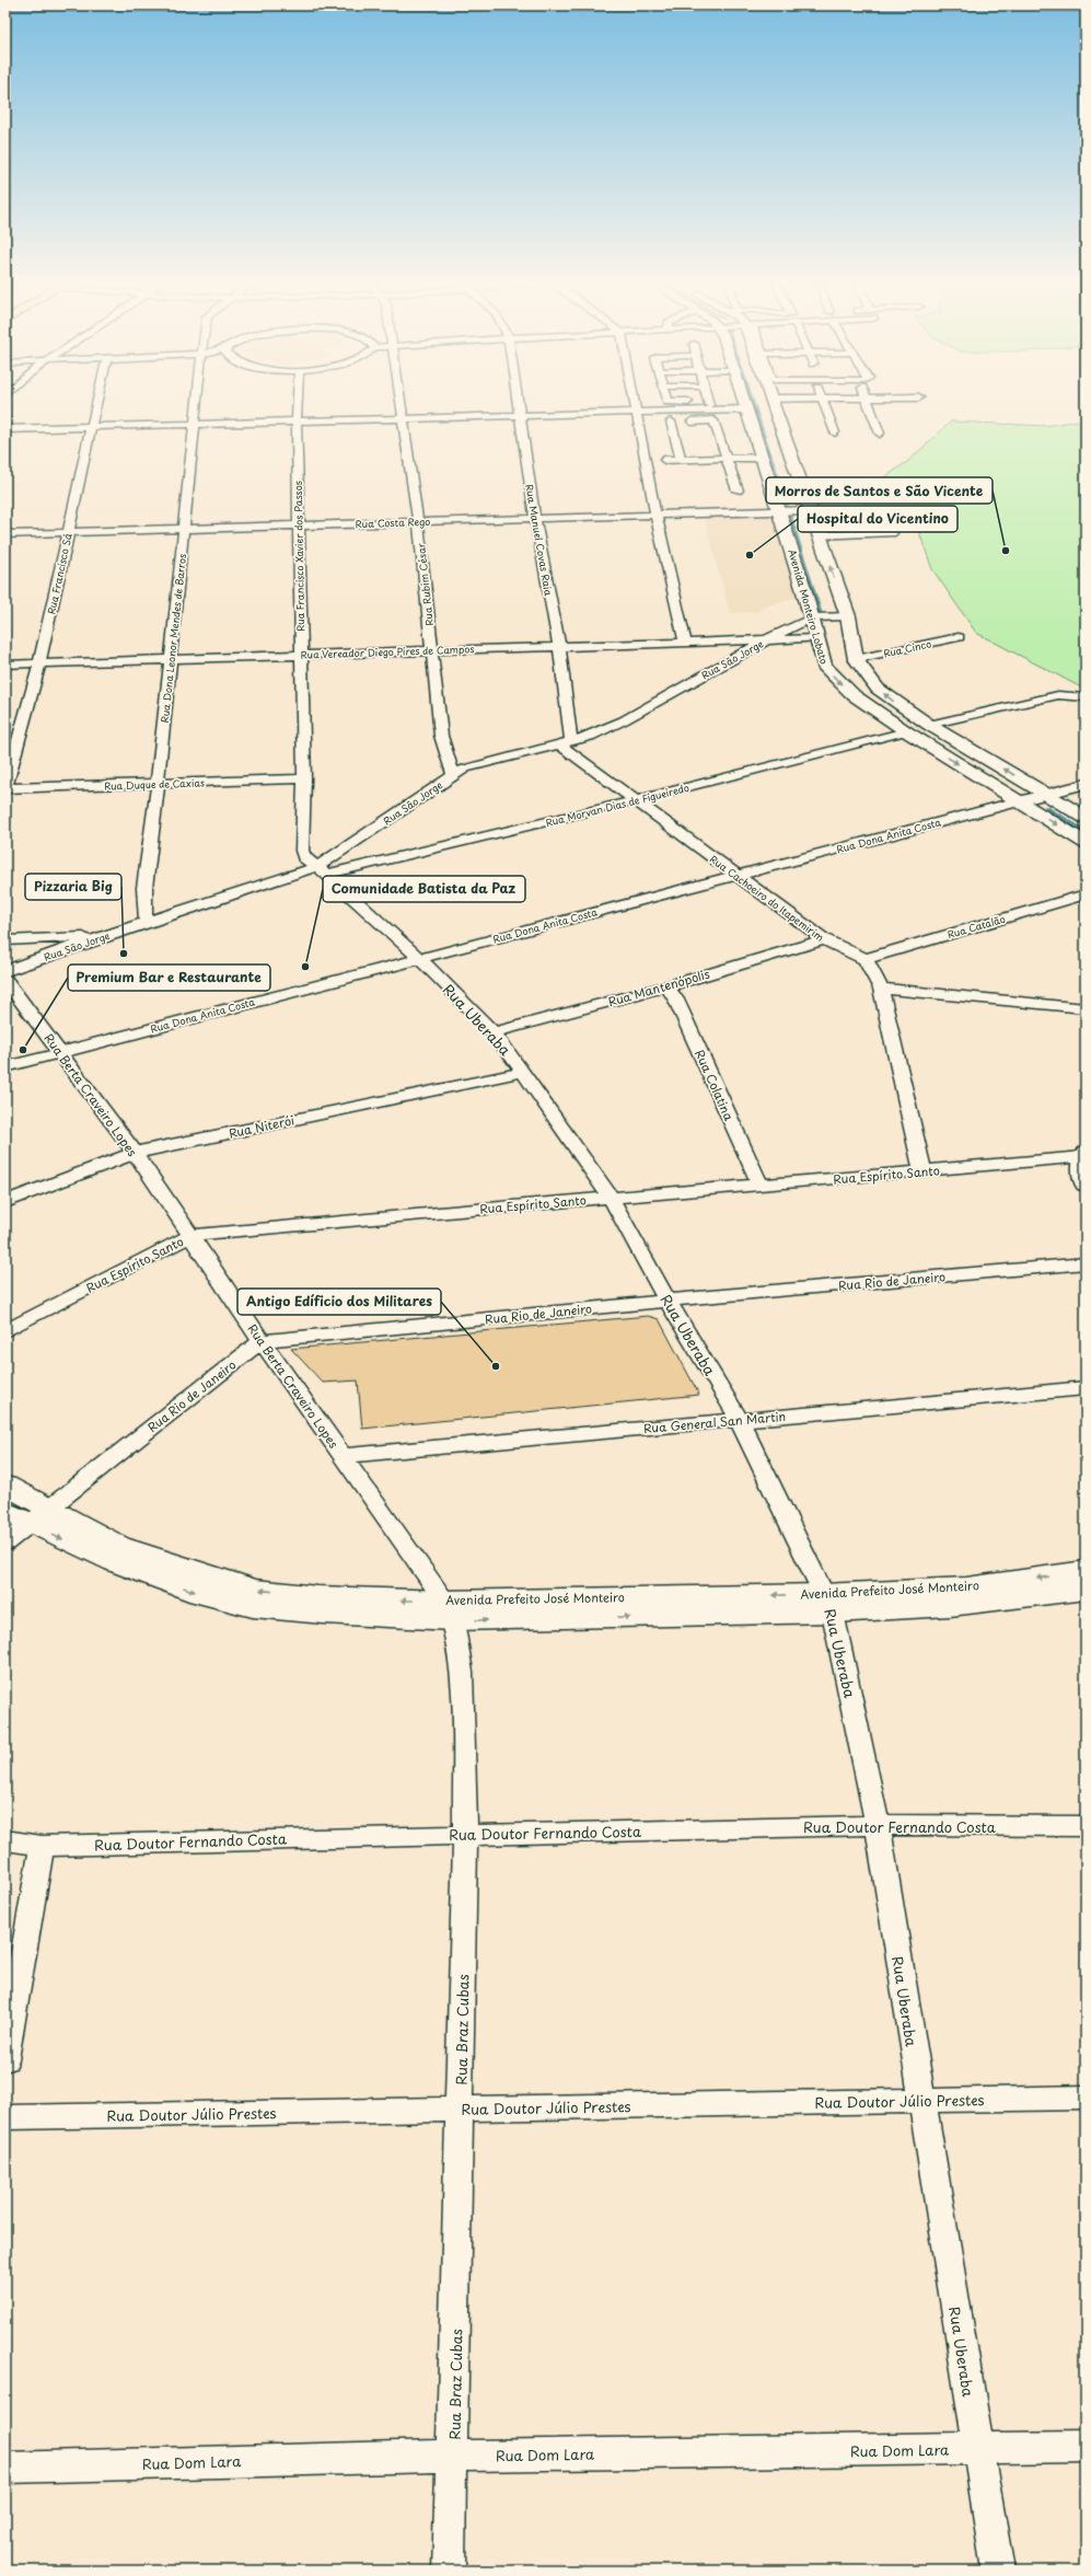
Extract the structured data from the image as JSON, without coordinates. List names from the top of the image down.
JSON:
{
  "streets": {
    "street": [
      "Rua Costa Rego",
      "Rua Manuel Covas Raia",
      "Rua Francisco Xavier dos Passos",
      "Rua Francisco Sá",
      "Rua Rubim César",
      "Avenida Monteiro Lobato",
      "Rua Dona Leonor Mendes de Barros",
      "Rua Cinco",
      "Rua Vereador Diego Pires de Campos",
      "Rua São Jorge",
      "Rua Duque de Caxias",
      "Rua Morvan Dias de Figueiredo",
      "Rua Dona Anita Costa",
      "Rua Cachoeiro do Itapemirim",
      "Rua Catalão",
      "Rua Mantenópolis",
      "Rua Uberaba",
      "Rua Colatina",
      "Rua Berta Craveiro Lopes",
      "Rua Niterói",
      "Rua Espírito Santo",
      "Rua Rio de Janeiro",
      "Rua General San Martin",
      "Avenida Prefeito José Monteiro",
      "Rua Doutor Fernando Costa",
      "Rua Braz Cubas",
      "Rua Doutor Júlio Prestes",
      "Rua Dom Lara"
    ]
  },
  "crossings": [
    ["Rua Costa Rego", "Rua Manuel Covas Raia"],
    ["Rua Costa Rego", "Rua Francisco Xavier dos Passos"],
    ["Rua Costa Rego", "Rua Francisco Sá"],
    ["Rua Costa Rego", "Rua Rubim César"],
    ["Rua Costa Rego", "Avenida Monteiro Lobato"],
    ["Rua Costa Rego", "Rua Dona Leonor Mendes de Barros"],
    ["Rua Manuel Covas Raia", "Rua Vereador Diego Pires de Campos"],
    ["Rua Manuel Covas Raia", "Rua São Jorge"],
    ["Rua Manuel Covas Raia", "Rua Cachoeiro do Itapemirim"],
    ["Rua Francisco Xavier dos Passos", "Rua Vereador Diego Pires de Campos"],
    ["Rua Francisco Xavier dos Passos", "Rua São Jorge"],
    ["Rua Francisco Xavier dos Passos", "Rua Duque de Caxias"],
    ["Rua Francisco Xavier dos Passos", "Rua Morvan Dias de Figueiredo"],
    ["Rua Francisco Xavier dos Passos", "Rua Uberaba"],
    ["Rua Francisco Sá", "Rua Vereador Diego Pires de Campos"],
    ["Rua Francisco Sá", "Rua Duque de Caxias"],
    ["Rua Rubim César", "Rua Vereador Diego Pires de Campos"],
    ["Rua Rubim César", "Rua São Jorge"],
    ["Avenida Monteiro Lobato", "Rua Vereador Diego Pires de Campos"],
    ["Avenida Monteiro Lobato", "Rua São Jorge"],
    ["Avenida Monteiro Lobato", "Rua Morvan Dias de Figueiredo"],
    ["Avenida Monteiro Lobato", "Rua Dona Anita Costa"],
    ["Rua Dona Leonor Mendes de Barros", "Rua Vereador Diego Pires de Campos"],
    ["Rua Dona Leonor Mendes de Barros", "Rua São Jorge"],
    ["Rua Dona Leonor Mendes de Barros", "Rua Duque de Caxias"],
    ["Rua Vereador Diego Pires de Campos", "Rua São Jorge"],
    ["Rua São Jorge", "Rua Morvan Dias de Figueiredo"],
    ["Rua São Jorge", "Rua Cachoeiro do Itapemirim"],
    ["Rua São Jorge", "Rua Uberaba"],
    ["Rua Morvan Dias de Figueiredo", "Rua Cachoeiro do Itapemirim"],
    ["Rua Morvan Dias de Figueiredo", "Rua Uberaba"],
    ["Rua Dona Anita Costa", "Rua Cachoeiro do Itapemirim"],
    ["Rua Dona Anita Costa", "Rua Uberaba"],
    ["Rua Dona Anita Costa", "Rua Berta Craveiro Lopes"],
    ["Rua Cachoeiro do Itapemirim", "Rua Catalão"],
    ["Rua Cachoeiro do Itapemirim", "Rua Mantenópolis"],
    ["Rua Mantenópolis", "Rua Uberaba"],
    ["Rua Mantenópolis", "Rua Colatina"],
    ["Rua Uberaba", "Rua Niterói"],
    ["Rua Uberaba", "Rua Espírito Santo"],
    ["Rua Uberaba", "Rua Rio de Janeiro"],
    ["Rua Uberaba", "Rua General San Martin"],
    ["Rua Uberaba", "Avenida Prefeito José Monteiro"],
    ["Rua Uberaba", "Rua Doutor Fernando Costa"],
    ["Rua Uberaba", "Rua Doutor Júlio Prestes"],
    ["Rua Uberaba", "Rua Dom Lara"],
    ["Rua Colatina", "Rua Espírito Santo"],
    ["Rua Berta Craveiro Lopes", "Rua Niterói"],
    ["Rua Berta Craveiro Lopes", "Rua Espírito Santo"],
    ["Rua Berta Craveiro Lopes", "Rua Rio de Janeiro"],
    ["Rua Berta Craveiro Lopes", "Rua General San Martin"],
    ["Rua Berta Craveiro Lopes", "Avenida Prefeito José Monteiro"],
    ["Rua Berta Craveiro Lopes", "Rua Braz Cubas"],
    ["Rua Rio de Janeiro", "Avenida Prefeito José Monteiro"],
    ["Avenida Prefeito José Monteiro", "Rua Braz Cubas"],
    ["Rua Doutor Fernando Costa", "Rua Braz Cubas"],
    ["Rua Braz Cubas", "Rua Doutor Júlio Prestes"],
    ["Rua Braz Cubas", "Rua Dom Lara"]
  ],
  "places": [
    "Morros de Santos e São Vicente",
    "Hospital do Vicentino",
    "Pizzaria Big",
    "Comunidade Batista da Paz",
    "Premium Bar e Restaurante",
    "Antigo Edíficio dos Militares"
  ]
}
